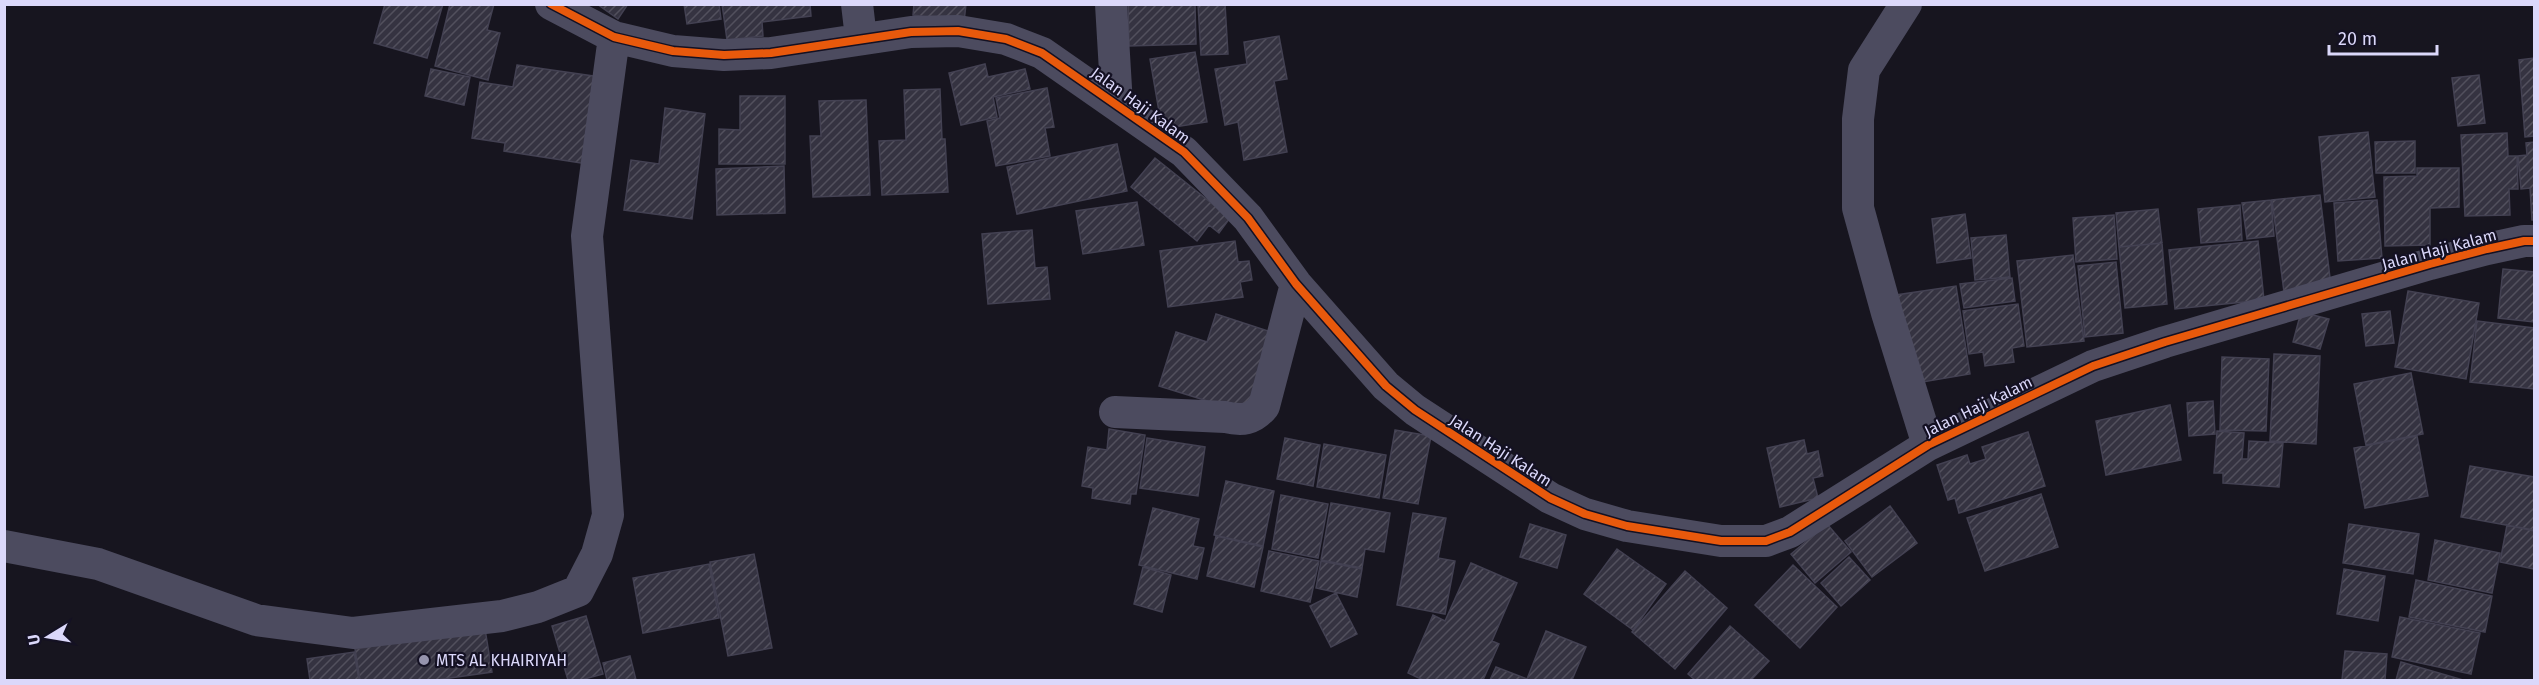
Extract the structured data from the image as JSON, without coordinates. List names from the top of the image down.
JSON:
{
  "streets": {
    "street": ["Jalan Haji Kalam"]
  },
  "places": ["MTS AL KHAIRIYAH"],
  "scale_bar": "20 m",
  "north": "left"
}
